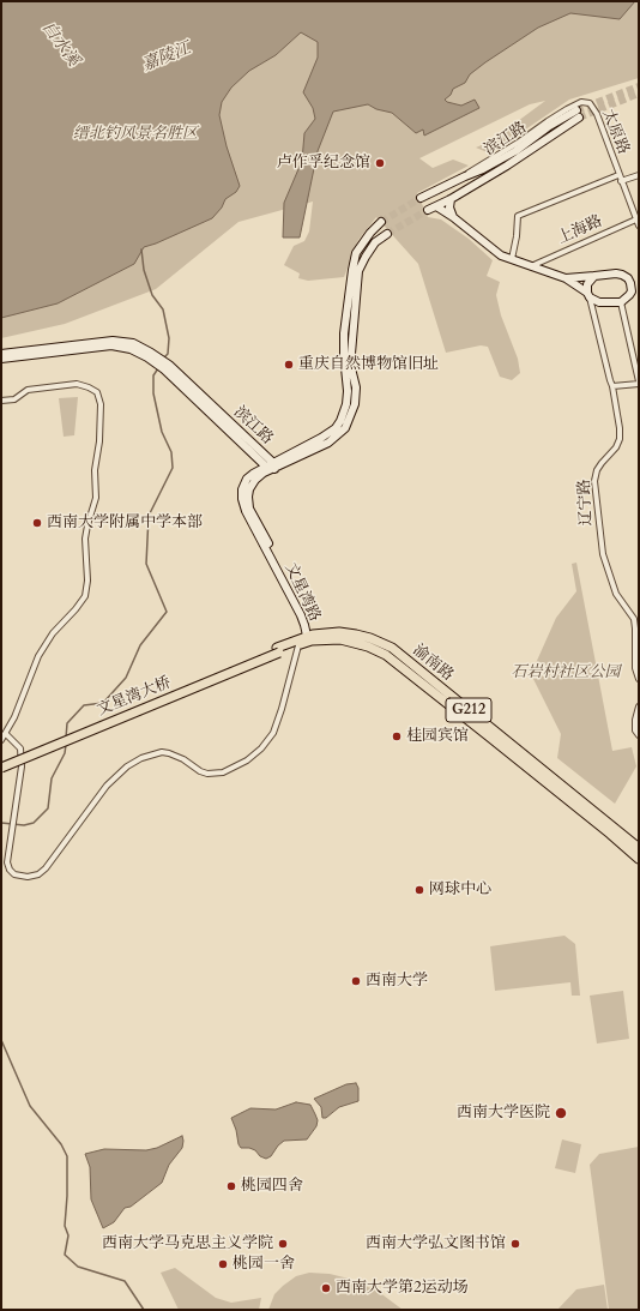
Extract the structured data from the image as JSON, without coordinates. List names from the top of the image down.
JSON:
{
  "streets": {
    "highway": ["渝南路", "文星湾大桥", "G212"],
    "main road": ["滨江路", "文星湾路"],
    "street": ["太原路", "上海路", "辽宁路"]
  },
  "crossings": [
    ["太原路", "滨江路"],
    ["太原路", "上海路"],
    ["滨江路", "文星湾路"],
    ["文星湾路", "渝南路"],
    ["渝南路", "文星湾大桥"]
  ],
  "water": ["白水溪", "嘉陵江"],
  "parks": ["缙北钓风景名胜区", "石岩村社区公园"],
  "places": [
    "卢作孚纪念馆",
    "重庆自然博物馆旧址",
    "西南大学附属中学本部",
    "桂园宾馆",
    "网球中心",
    "西南大学",
    "西南大学医院",
    "桃园四舍",
    "西南大学马克思主义学院",
    "西南大学弘文图书馆",
    "桃园一舍",
    "西南大学第2运动场"
  ]
}
